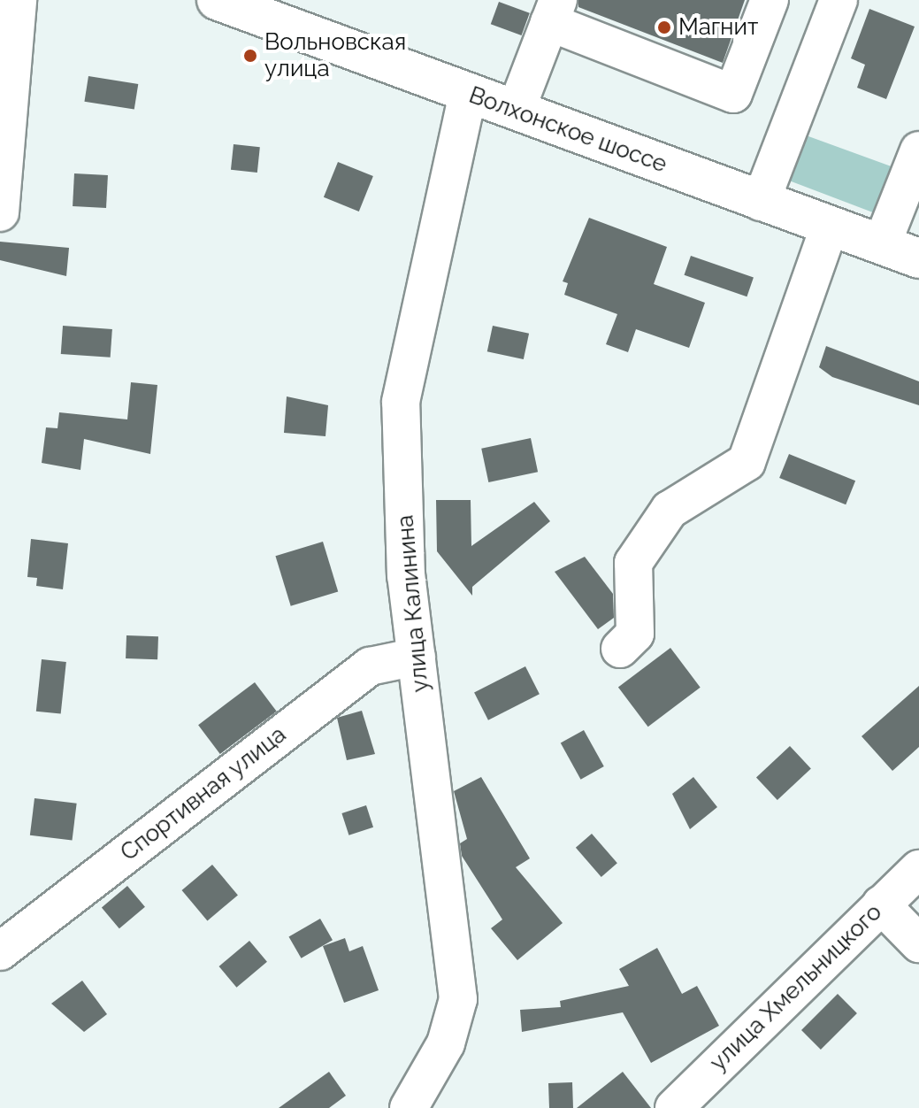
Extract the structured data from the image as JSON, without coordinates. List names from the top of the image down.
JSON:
{
  "streets": {
    "main road": ["Волхонское шоссе"],
    "street": ["улица Калинина", "Спортивная улица", "улица Хмельницкого"]
  },
  "crossings": [
    ["Волхонское шоссе", "улица Калинина"],
    ["улица Калинина", "Спортивная улица"]
  ],
  "places": ["Магнит", "Вольновская улица"]
}
